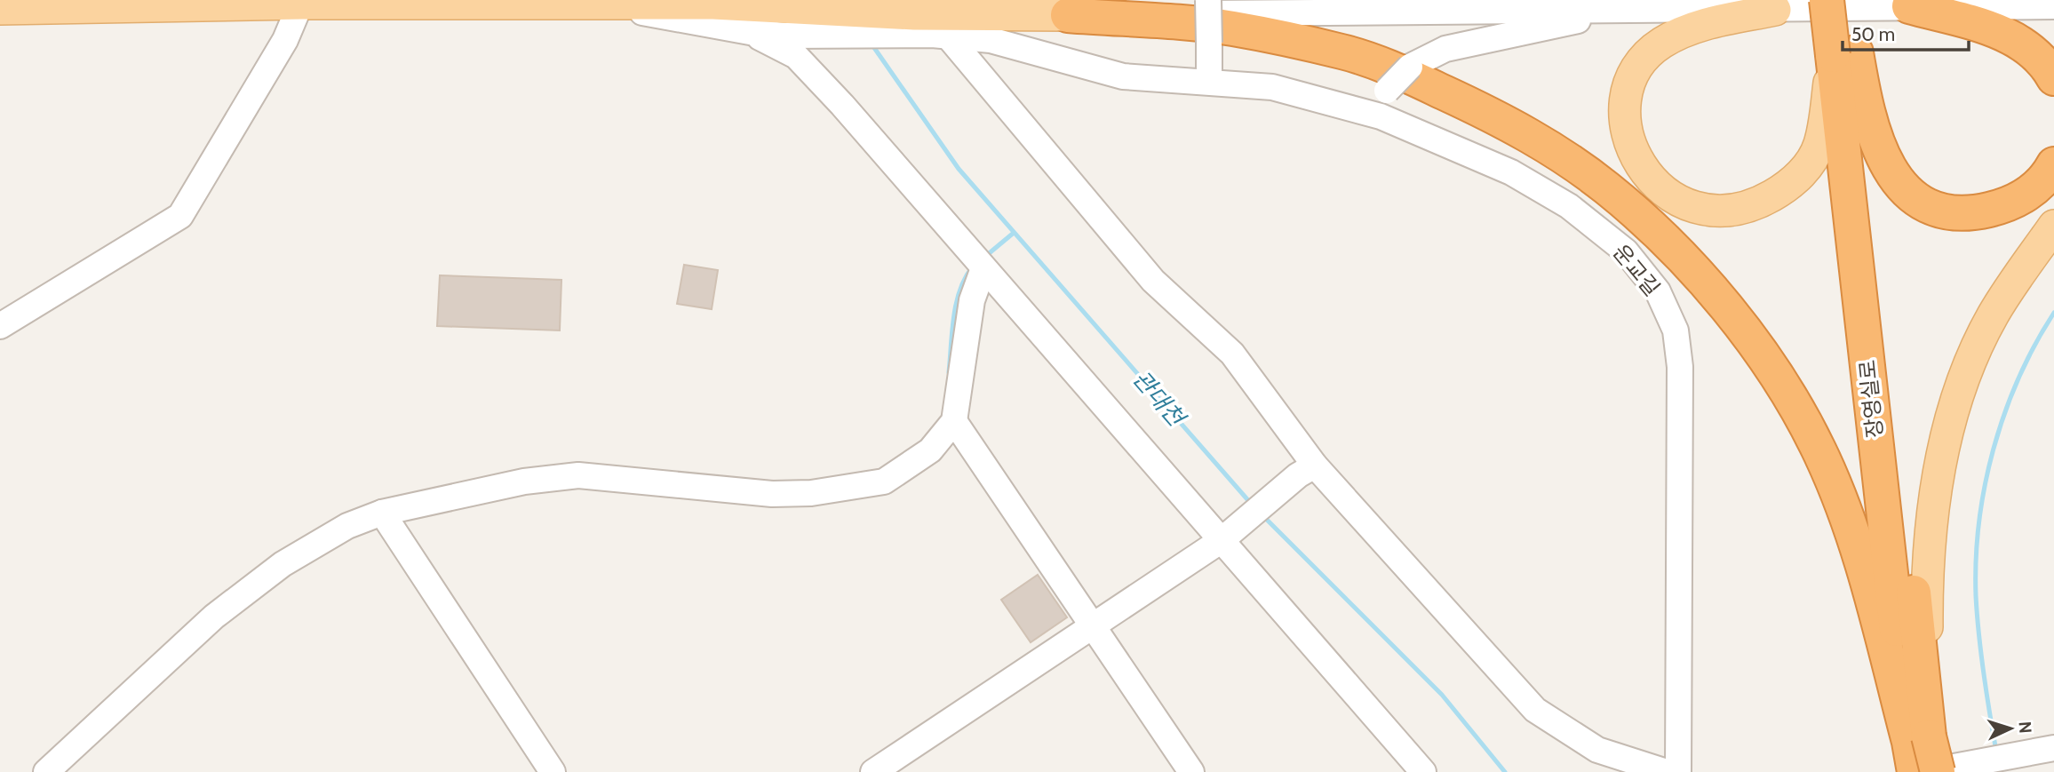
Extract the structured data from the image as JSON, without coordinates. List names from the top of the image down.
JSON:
{
  "streets": {
    "highway": ["장영실로"],
    "street": ["운교길"]
  },
  "water": ["관대천"],
  "scale_bar": "50 m",
  "north": "right"
}
